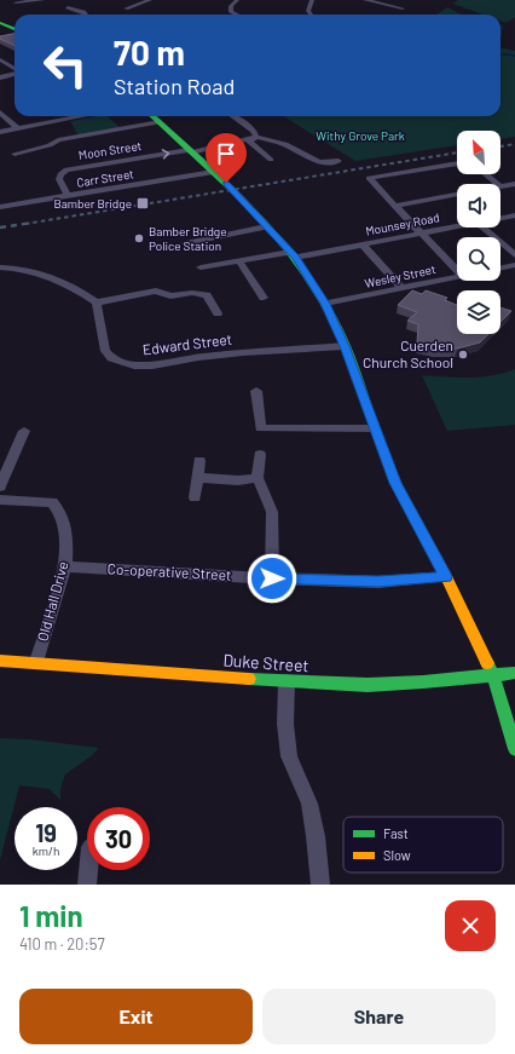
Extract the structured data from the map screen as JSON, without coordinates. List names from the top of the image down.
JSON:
{
  "streets": {
    "main road": ["Duke Street"],
    "street": [
      "Moon Street",
      "Carr Street",
      "Mounsey Road",
      "Wesley Street",
      "Edward Street",
      "Co-operative Street",
      "Old Hall Drive"
    ]
  },
  "crossings": [
    ["Moon Street", "Carr Street"],
    ["Co-operative Street", "Old Hall Drive"],
    ["Old Hall Drive", "Duke Street"]
  ],
  "parks": ["Withy Grove Park"],
  "places": {
    "transit": ["Bamber Bridge"],
    "other": ["Bamber Bridge Police Station", "Cuerden Church School"]
  },
  "legend": ["Fast", "Slow"],
  "north": "top left",
  "page": {
    "turn": ["70 m", "Station Road"],
    "speed": "19 km/h",
    "limit": "30",
    "heading": ["1 min", "410 m · 20:57"],
    "buttons": ["Exit", "Share"]
  }
}
